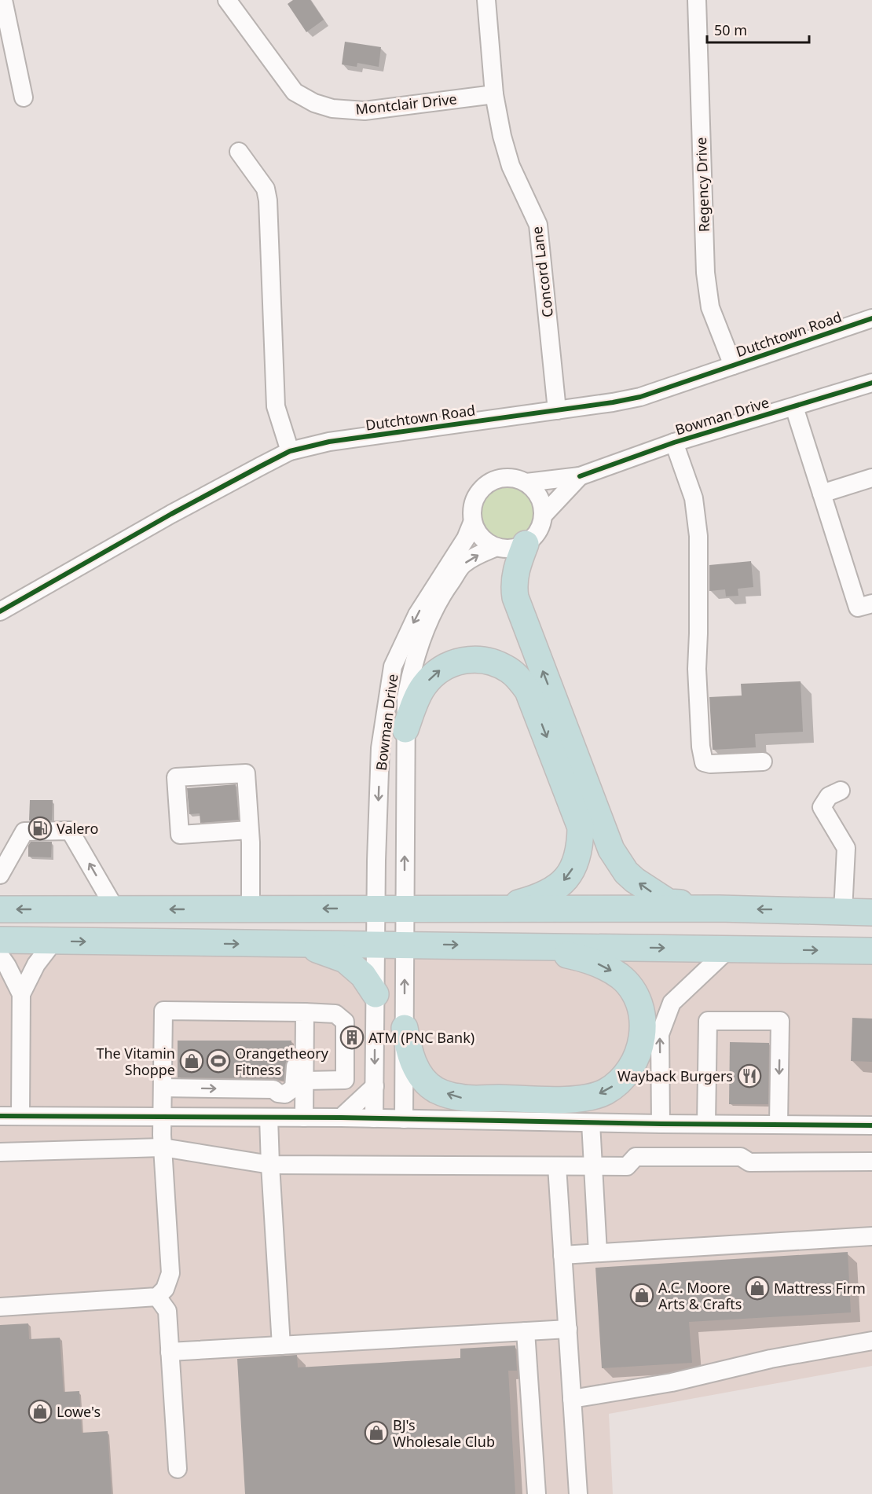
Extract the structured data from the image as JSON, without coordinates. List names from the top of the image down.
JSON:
{
  "streets": {
    "street": [
      "Montclair Drive",
      "Regency Drive",
      "Concord Lane",
      "Dutchtown Road",
      "Bowman Drive"
    ]
  },
  "crossings": [
    ["Montclair Drive", "Concord Lane"],
    ["Regency Drive", "Dutchtown Road"],
    ["Concord Lane", "Dutchtown Road"]
  ],
  "places": {
    "fuel station": ["Valero"],
    "building": ["ATM (PNC Bank)"],
    "shop": [
      "The Vitamin Shoppe",
      "Mattress Firm",
      "A.C. Moore Arts & Crafts",
      "Lowe's",
      "BJ's Wholesale Club"
    ],
    "sports": ["Orangetheory Fitness"],
    "restaurant": ["Wayback Burgers"]
  },
  "scale_bar": "50 m"
}
